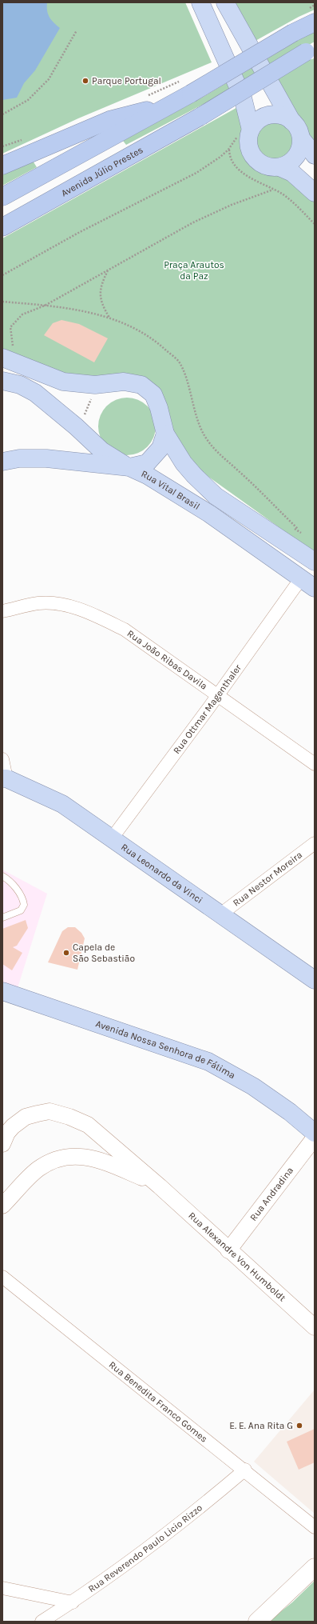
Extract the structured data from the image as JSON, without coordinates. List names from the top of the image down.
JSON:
{
  "streets": {
    "highway": ["Avenida Júlio Prestes"],
    "main road": ["Rua Vital Brasil", "Rua Leonardo da Vinci", "Avenida Nossa Senhora de Fátima"],
    "street": [
      "Rua João Ribas Davila",
      "Rua Ottmar Magenthaler",
      "Rua Nestor Moreira",
      "Rua Andradina",
      "Rua Alexandre Von Humboldt",
      "Rua Benedita Franco Gomes",
      "Rua Reverendo Paulo Licio Rizzo"
    ]
  },
  "crossings": [
    ["Rua Vital Brasil", "Rua Ottmar Magenthaler"],
    ["Rua João Ribas Davila", "Rua Ottmar Magenthaler"],
    ["Rua Ottmar Magenthaler", "Rua Leonardo da Vinci"],
    ["Rua Leonardo da Vinci", "Rua Nestor Moreira"],
    ["Rua Andradina", "Rua Alexandre Von Humboldt"],
    ["Rua Benedita Franco Gomes", "Rua Reverendo Paulo Licio Rizzo"]
  ],
  "parks": ["Praça Arautos da Paz"],
  "places": ["Parque Portugal", "Capela de São Sebastião", "E. E. Ana Rita G"]
}
